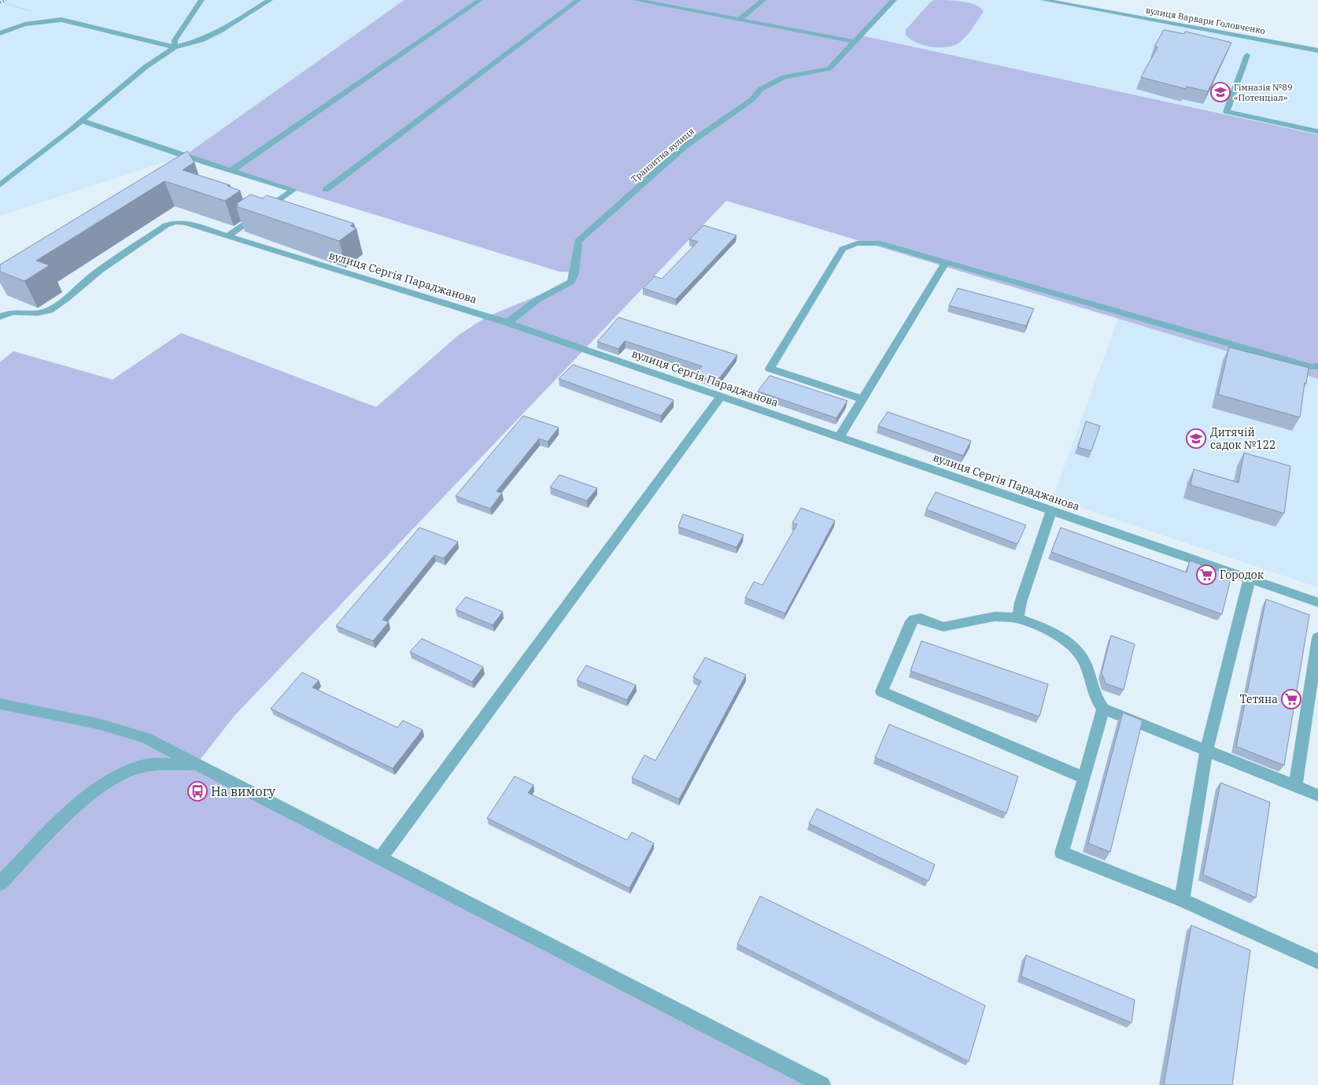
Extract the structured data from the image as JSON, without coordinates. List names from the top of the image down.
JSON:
{
  "streets": {
    "street": ["вулиця Варвари Головченко", "Транзитна вулиця", "вулиця Сергія Параджанова"]
  },
  "crossings": [
    ["Транзитна вулиця", "вулиця Сергія Параджанова"]
  ],
  "places": {
    "school or university": ["Гімназія №89 «Потенціал»", "Дитячій садок №122"],
    "supermarket": ["Городок", "Тетяна"],
    "bus stop": ["На вимогу"]
  }
}
